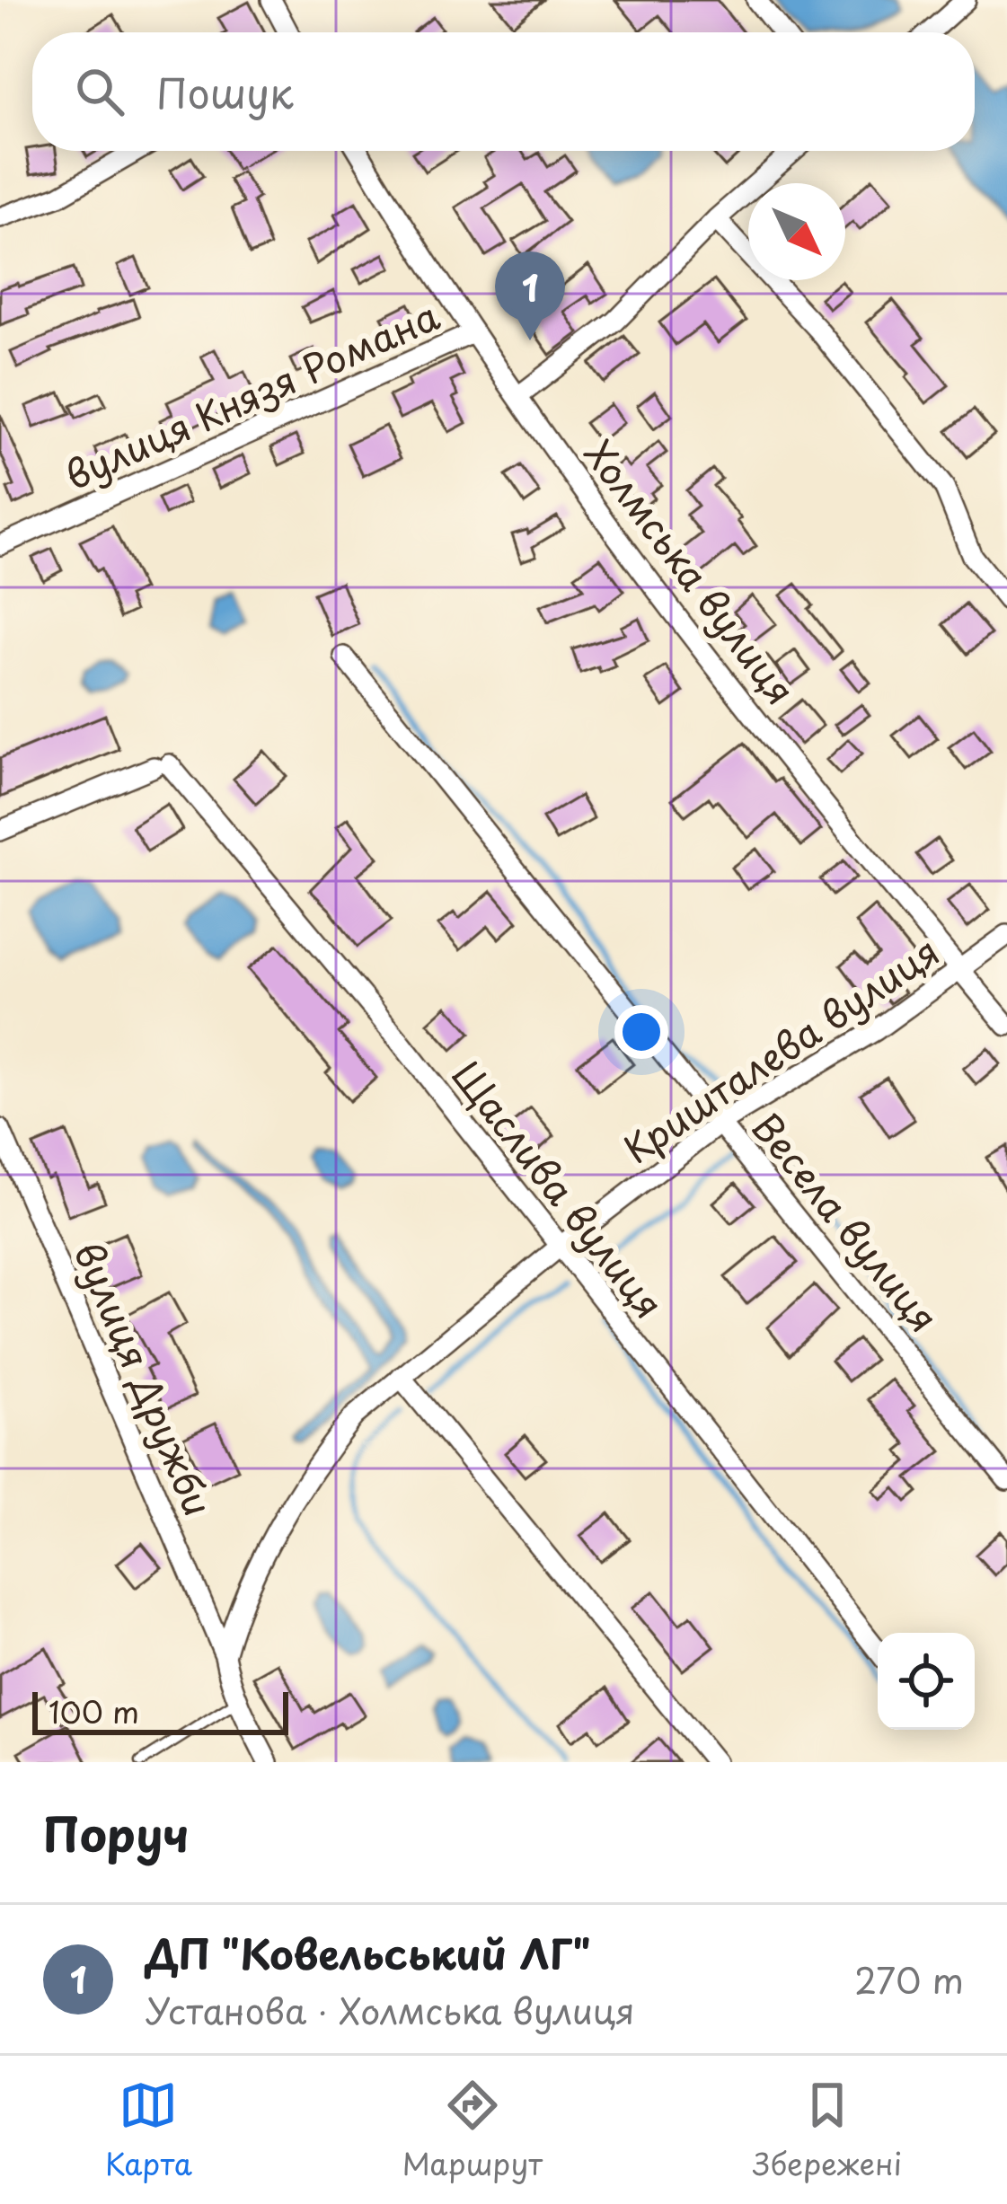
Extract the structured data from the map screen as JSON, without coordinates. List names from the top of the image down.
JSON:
{
  "streets": {
    "street": [
      "вулиця Князя Романа",
      "Холмська вулиця",
      "Кришталева вулиця",
      "Щаслива вулиця",
      "Весела вулиця",
      "вулиця Дружби"
    ]
  },
  "crossings": [
    ["вулиця Князя Романа", "Холмська вулиця"],
    ["Холмська вулиця", "Кришталева вулиця"],
    ["Кришталева вулиця", "Щаслива вулиця"],
    ["Кришталева вулиця", "Весела вулиця"],
    ["Кришталева вулиця", "вулиця Дружби"]
  ],
  "scale_bar": "100 m",
  "north": "bottom right",
  "page": {
    "search": "Пошук",
    "pins": "1",
    "scale": "100 m",
    "heading": "Поруч",
    "list": [
      {
        "mark": "1",
        "name": "ДП \"Ковельський ЛГ\"",
        "note": "Установа · Холмська вулиця",
        "value": "270 m"
      }
    ],
    "nav": ["Карта", "Маршрут", "Збережені"]
  }
}
